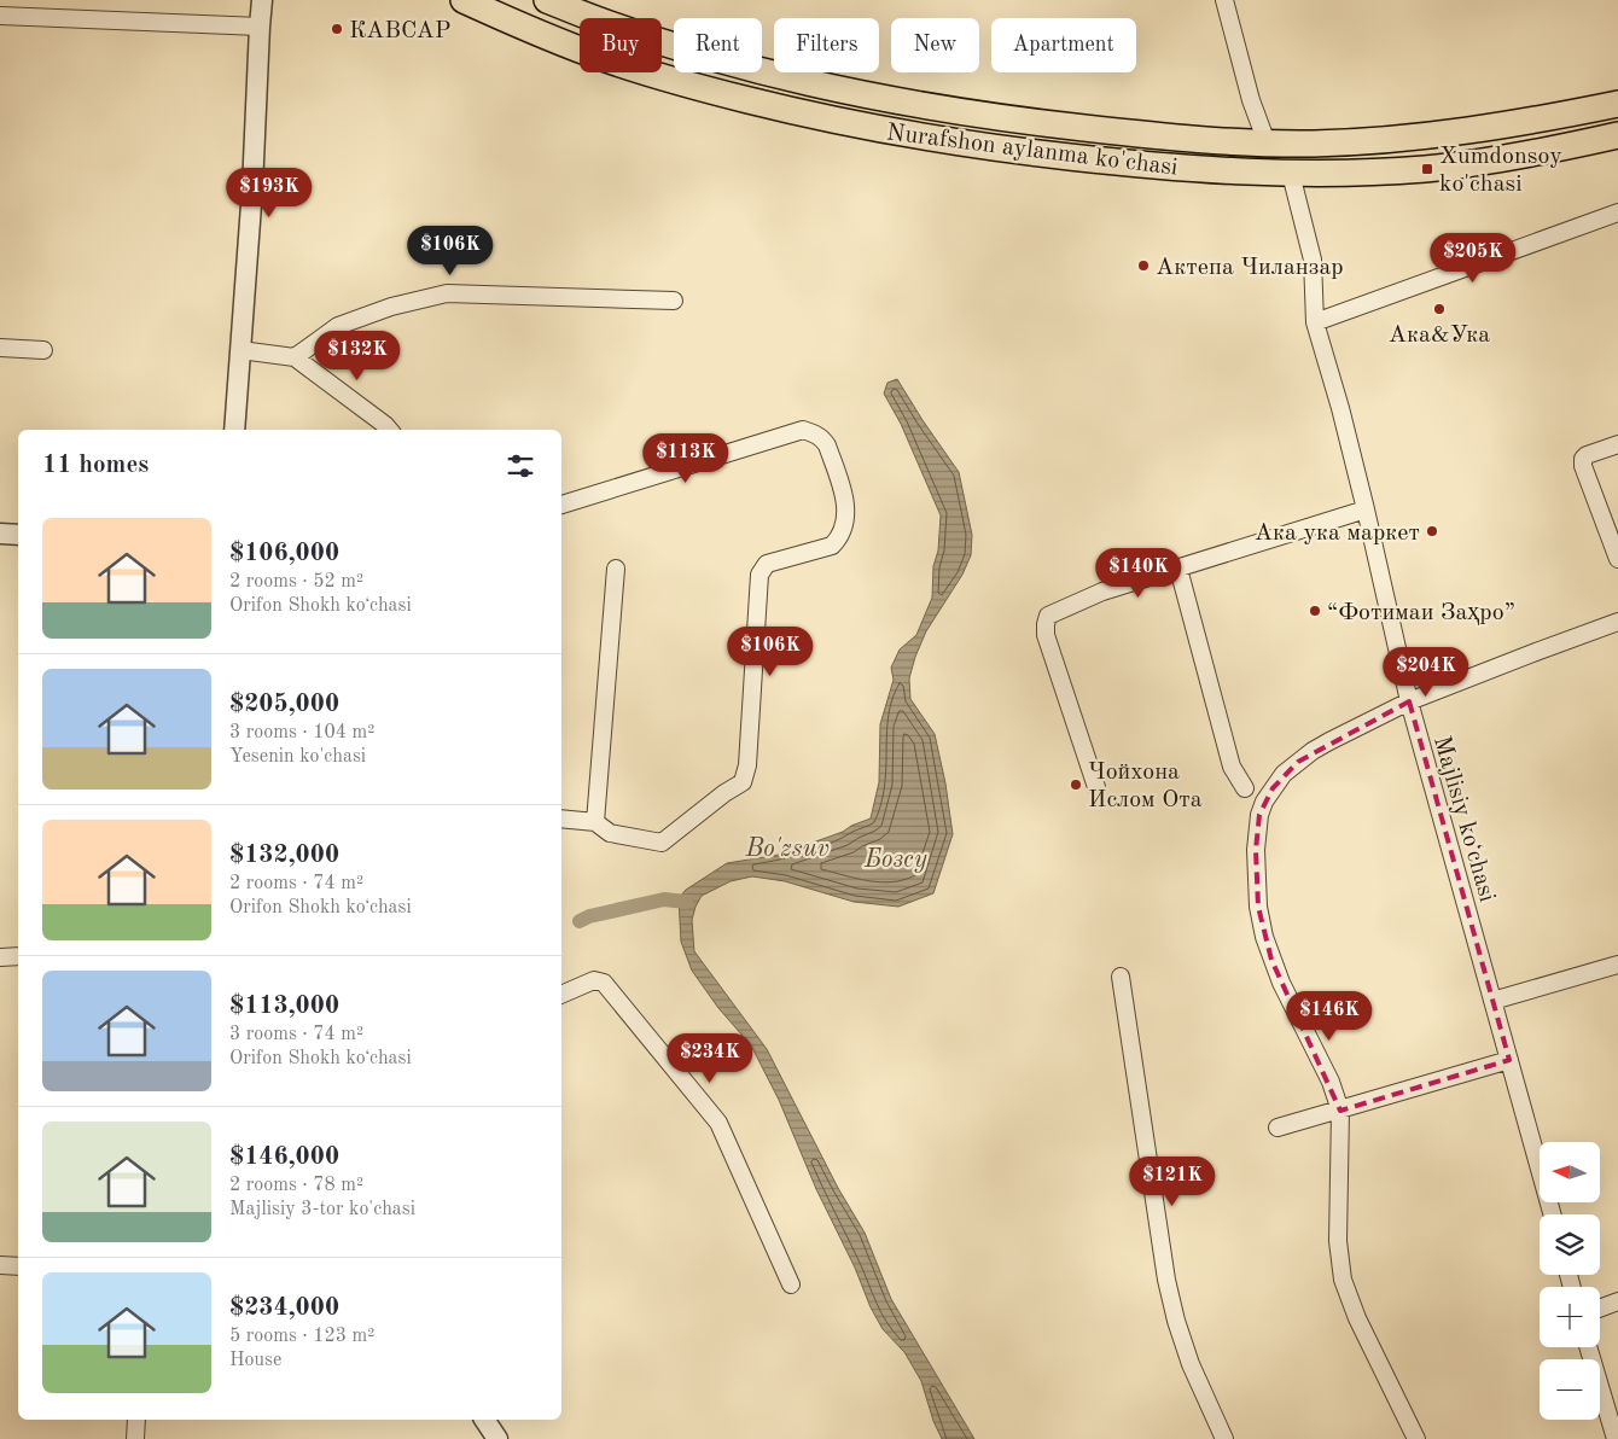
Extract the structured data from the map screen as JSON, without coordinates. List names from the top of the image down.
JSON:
{
  "streets": {
    "main road": ["Nurafshon aylanma ko'chasi"],
    "street": ["Majlisiy koʻchasi"]
  },
  "crossings": [
    ["Nurafshon aylanma ko'chasi", "Majlisiy koʻchasi"]
  ],
  "water": ["Bo'zsuv", "Бозсу"],
  "places": {
    "other": [
      "КАВСАР",
      "Актепа Чиланзар",
      "Ака&Ука",
      "Ака ука маркет",
      "“Фотимаи Заҳро”",
      "Чойхона Ислом Ота"
    ],
    "transit": ["Xumdonsoy ko'chasi"]
  },
  "north": "left",
  "page": {
    "chip": [
      "Buy",
      "Rent",
      "Filters",
      "New",
      "Apartment"
    ],
    "price": [
      "$193K",
      "$106K",
      "$205K",
      "$132K",
      "$113K",
      "$140K",
      "$106K",
      "$204K",
      "$146K",
      "$234K",
      "$121K"
    ],
    "heading": "11 homes",
    "list": [
      {
        "name": "$106,000",
        "note": "2 rooms · 52 m² · Orifon Shokh koʻchasi"
      },
      {
        "name": "$205,000",
        "note": "3 rooms · 104 m² · Yesenin ko'chasi"
      },
      {
        "name": "$132,000",
        "note": "2 rooms · 74 m² · Orifon Shokh koʻchasi"
      },
      {
        "name": "$113,000",
        "note": "3 rooms · 74 m² · Orifon Shokh koʻchasi"
      },
      {
        "name": "$146,000",
        "note": "2 rooms · 78 m² · Majlisiy 3-tor ko'chasi"
      },
      {
        "name": "$234,000",
        "note": "5 rooms · 123 m² · House"
      }
    ],
    "map_buttons": ["+", "−"]
  }
}
